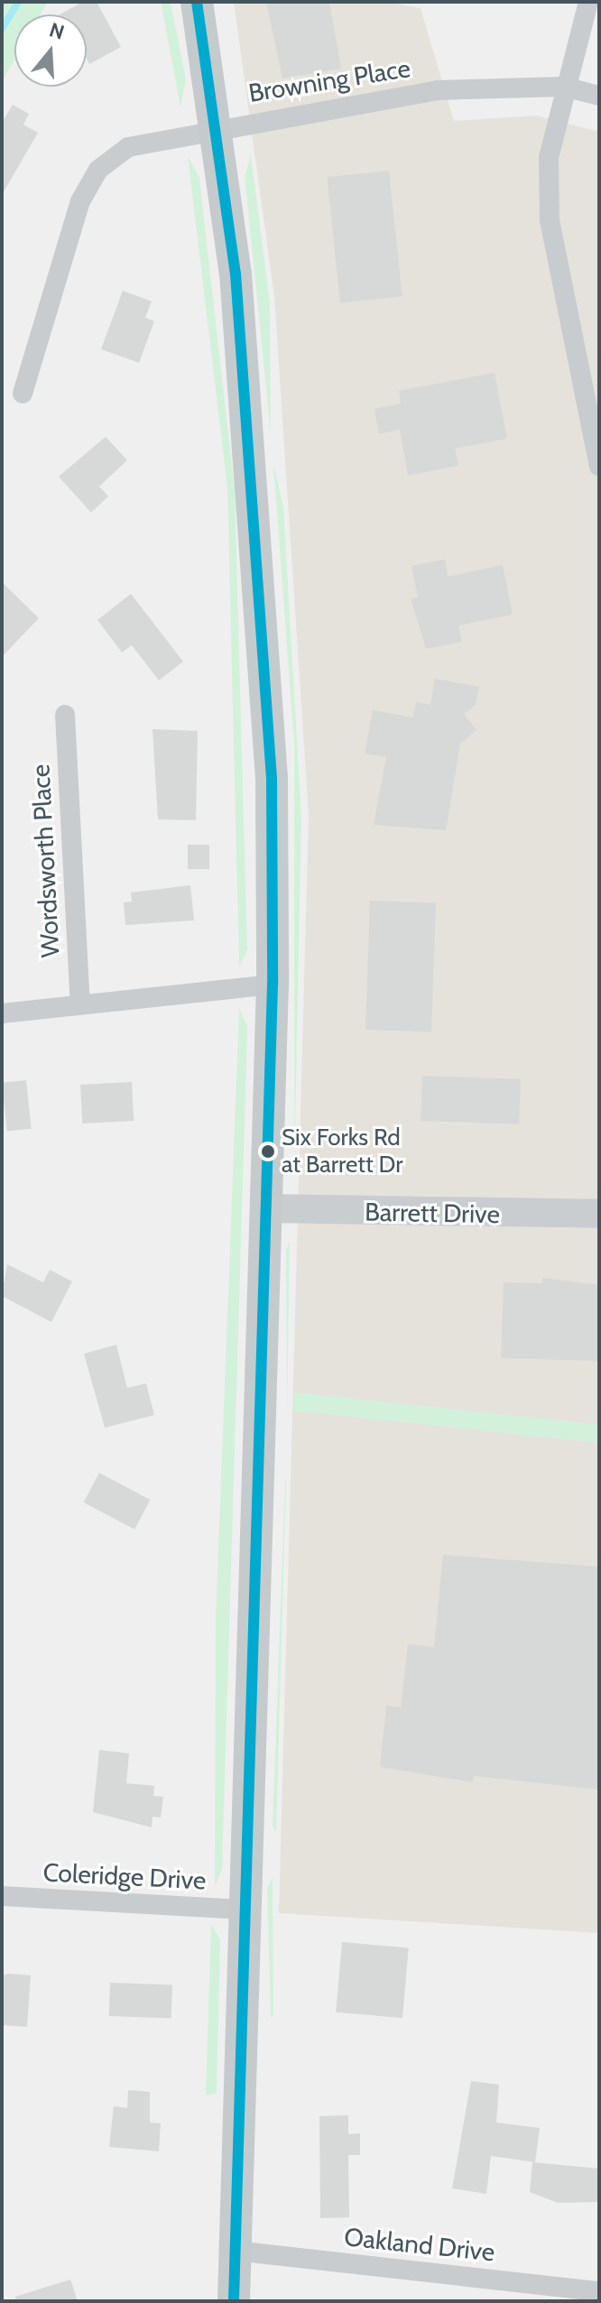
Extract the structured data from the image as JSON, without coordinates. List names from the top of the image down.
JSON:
{
  "streets": {
    "street": [
      "Browning Place",
      "Wordsworth Place",
      "Barrett Drive",
      "Coleridge Drive",
      "Oakland Drive"
    ]
  },
  "places": ["Six Forks Rd at Barrett Dr"],
  "north": "top"
}
